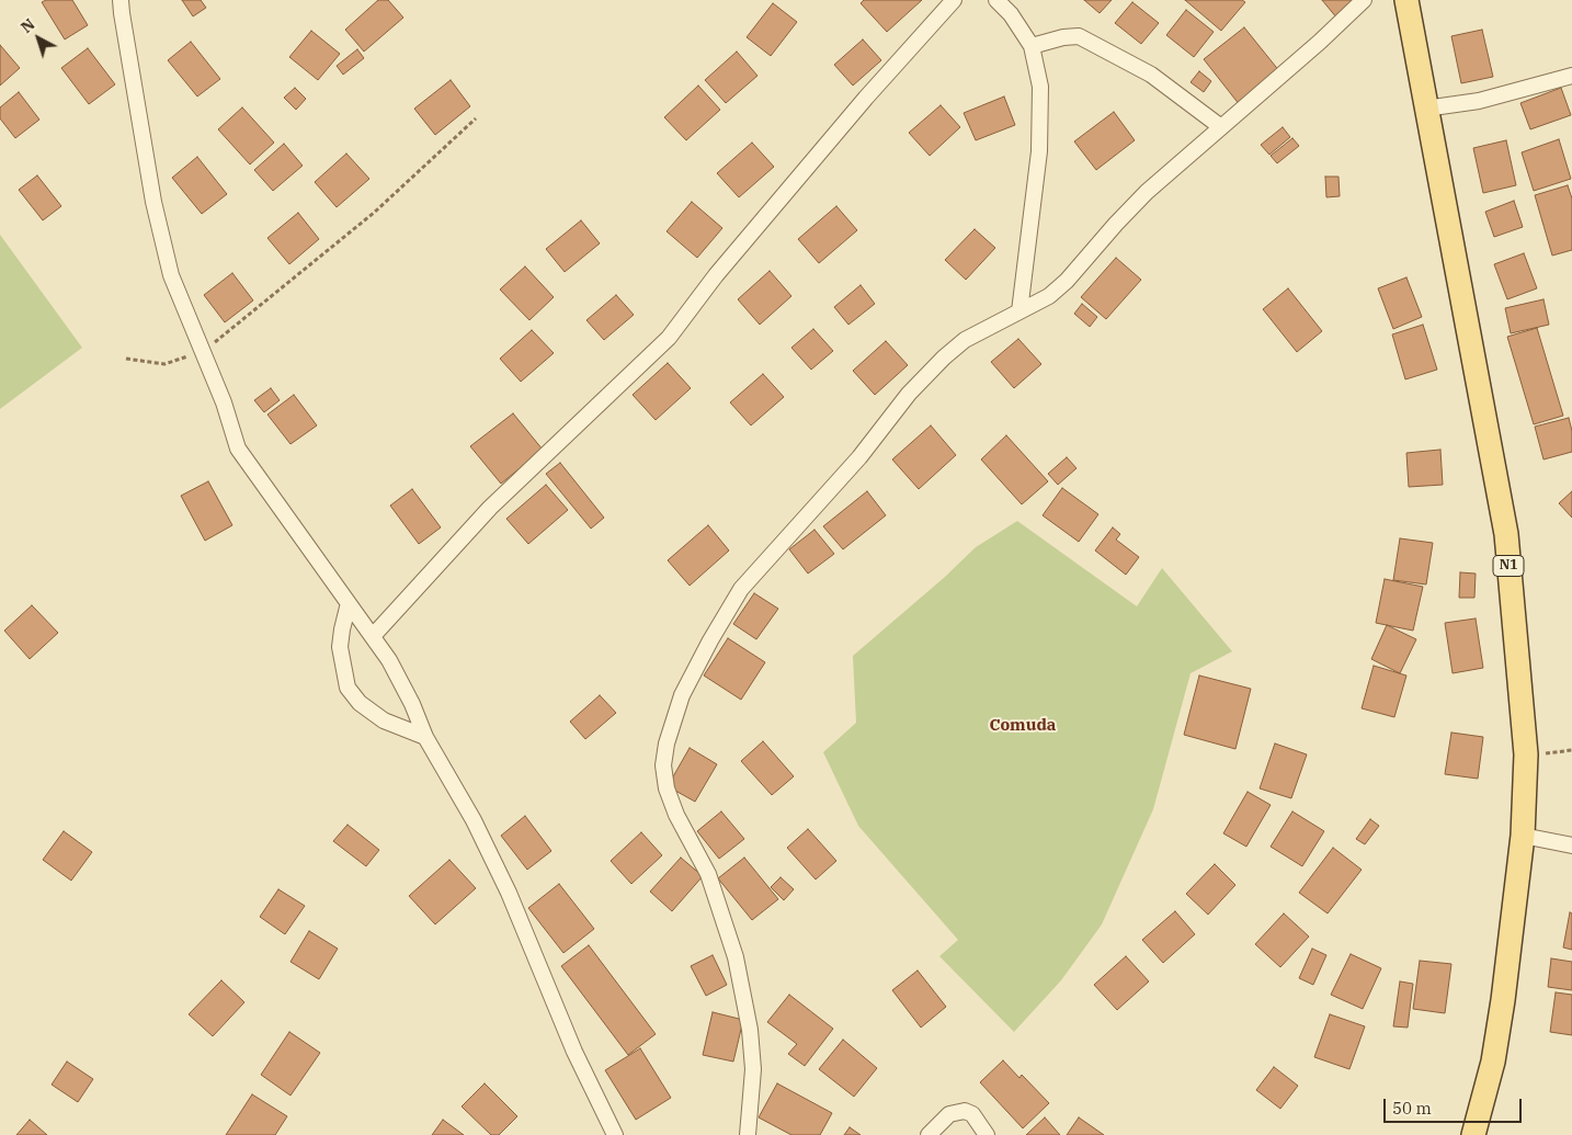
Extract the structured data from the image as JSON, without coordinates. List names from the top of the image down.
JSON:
{
  "streets": {
    "main road": ["N1"]
  },
  "districts": ["Comuda"],
  "scale_bar": "50 m",
  "north": "top left"
}
